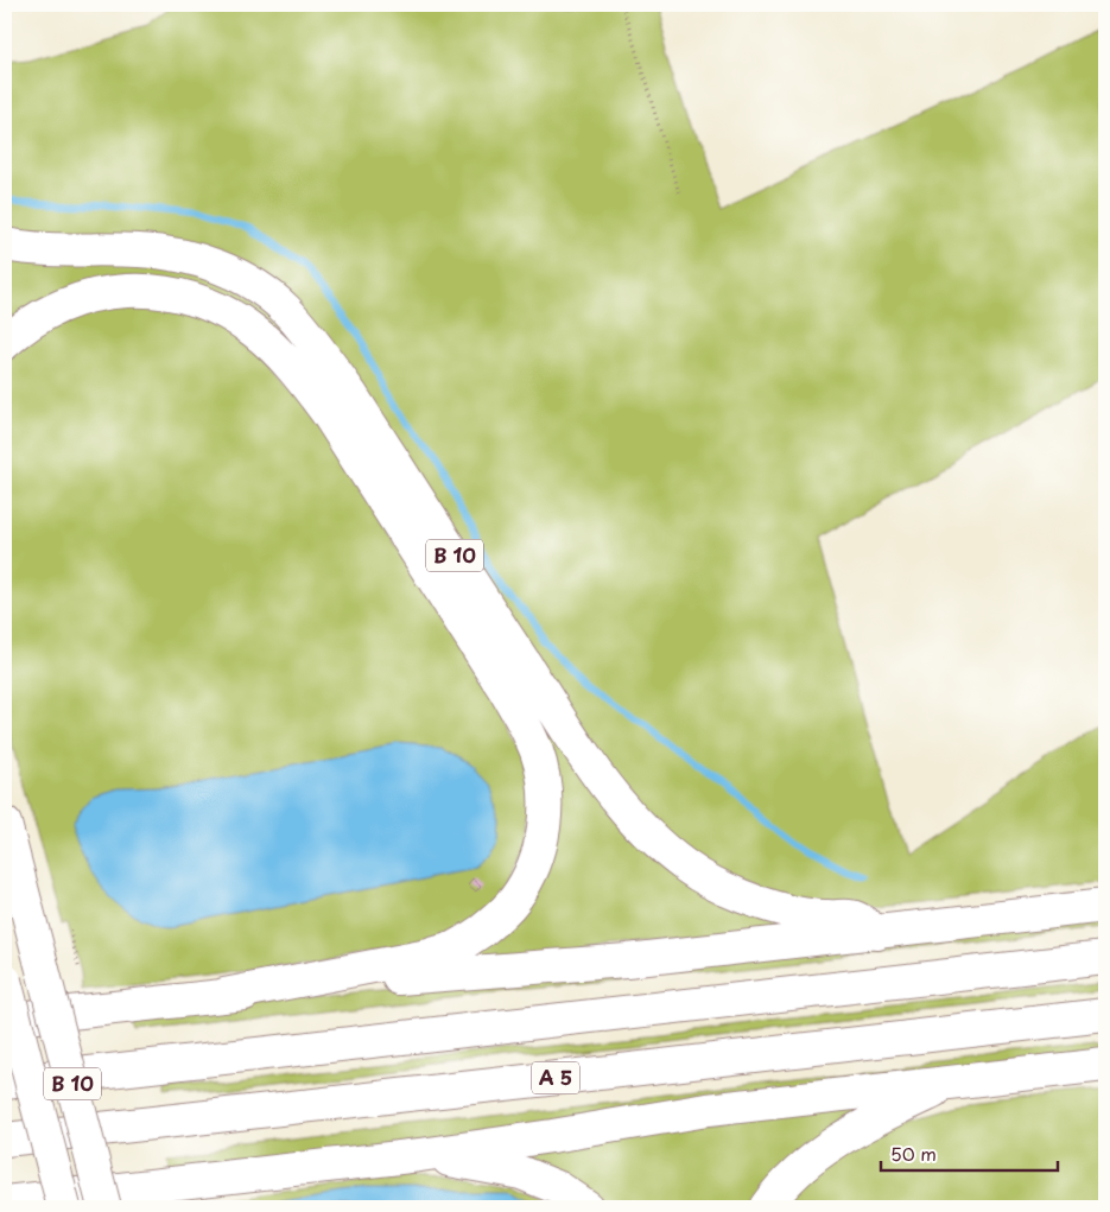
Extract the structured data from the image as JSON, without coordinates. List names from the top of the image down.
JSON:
{
  "streets": {
    "highway": ["B 10", "A 5"]
  },
  "scale_bar": "50 m"
}
